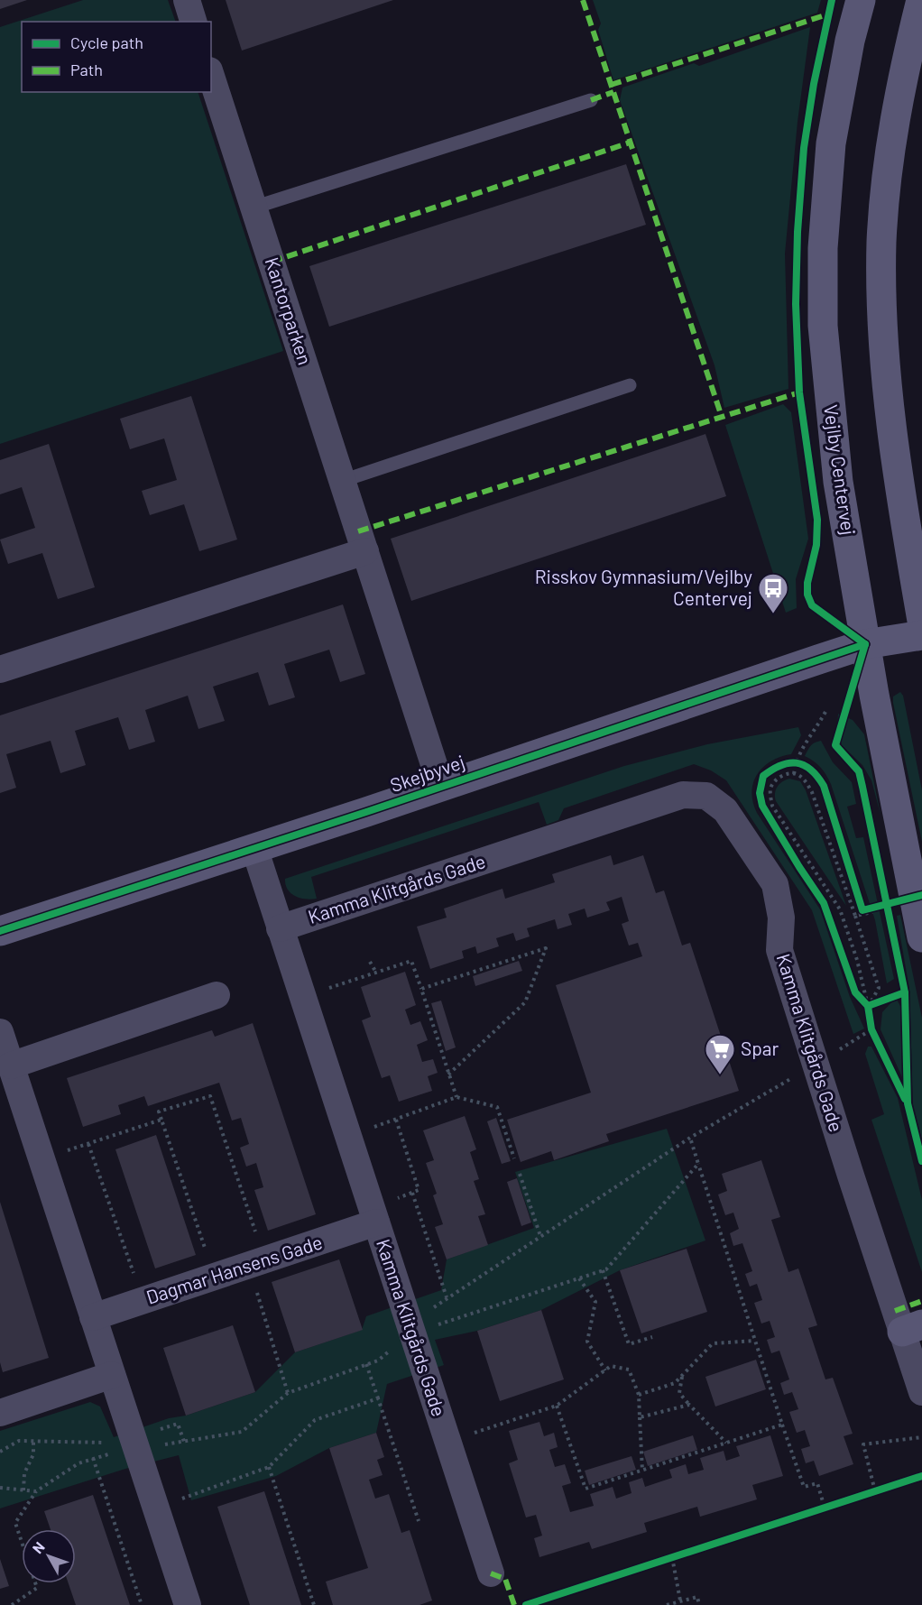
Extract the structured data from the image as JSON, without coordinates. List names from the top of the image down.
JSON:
{
  "streets": {
    "street": [
      "Kantorparken",
      "Vejlby Centervej",
      "Skejbyvej",
      "Kamma Klitgårds Gade",
      "Dagmar Hansens Gade"
    ]
  },
  "crossings": [
    ["Kantorparken", "Skejbyvej"],
    ["Vejlby Centervej", "Skejbyvej"],
    ["Skejbyvej", "Kamma Klitgårds Gade"],
    ["Kamma Klitgårds Gade", "Dagmar Hansens Gade"]
  ],
  "places": {
    "bus stop": ["Risskov Gymnasium/Vejlby Centervej"],
    "supermarket": ["Spar"]
  },
  "legend": ["Cycle path", "Path"],
  "north": "top left"
}
